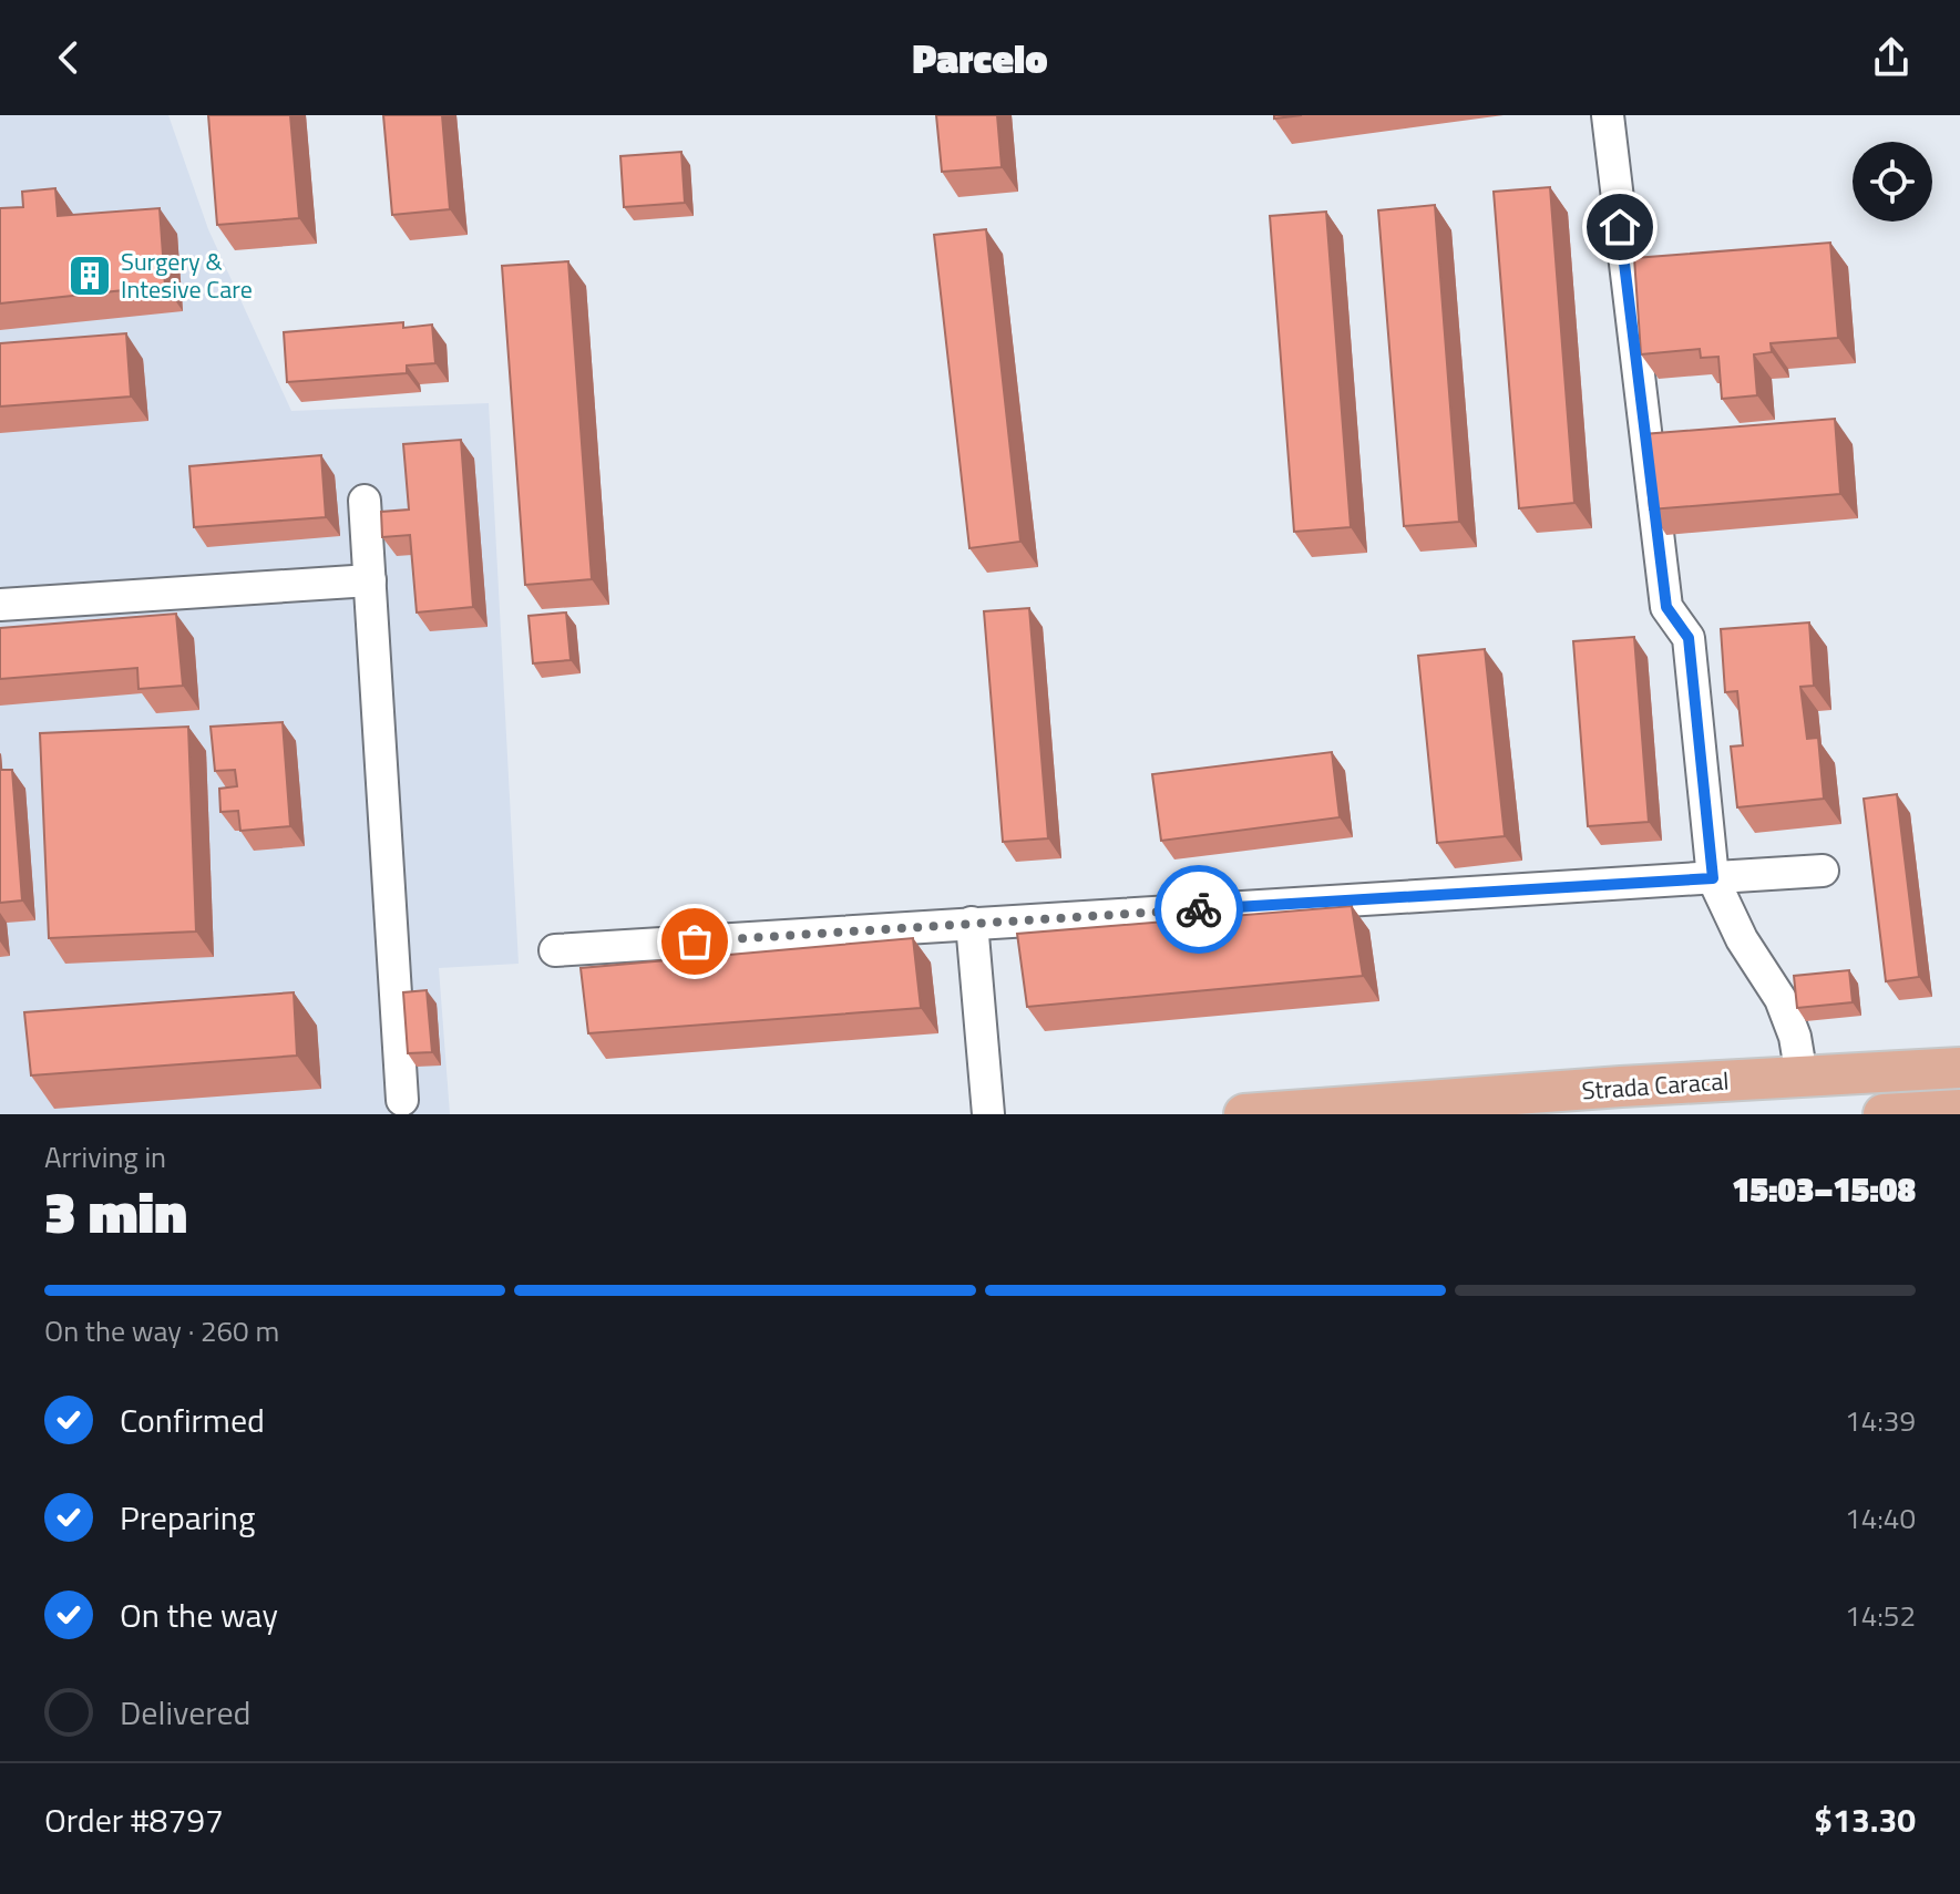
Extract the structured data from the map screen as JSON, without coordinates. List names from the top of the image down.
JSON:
{
  "streets": {
    "main road": ["Strada Caracal"]
  },
  "places": {
    "building": ["Surgery & Intesive Care"]
  },
  "page": {
    "header": "Parcelo",
    "heading": ["3 min", "Arriving in", "15:03–15:08"],
    "panel": ["Order #8797", "$13.30"],
    "bar": "On the way · 260 m",
    "list": [
      ["Confirmed", "14:39"],
      ["Preparing", "14:40"],
      ["On the way", "14:52"],
      "Delivered"
    ]
  }
}
